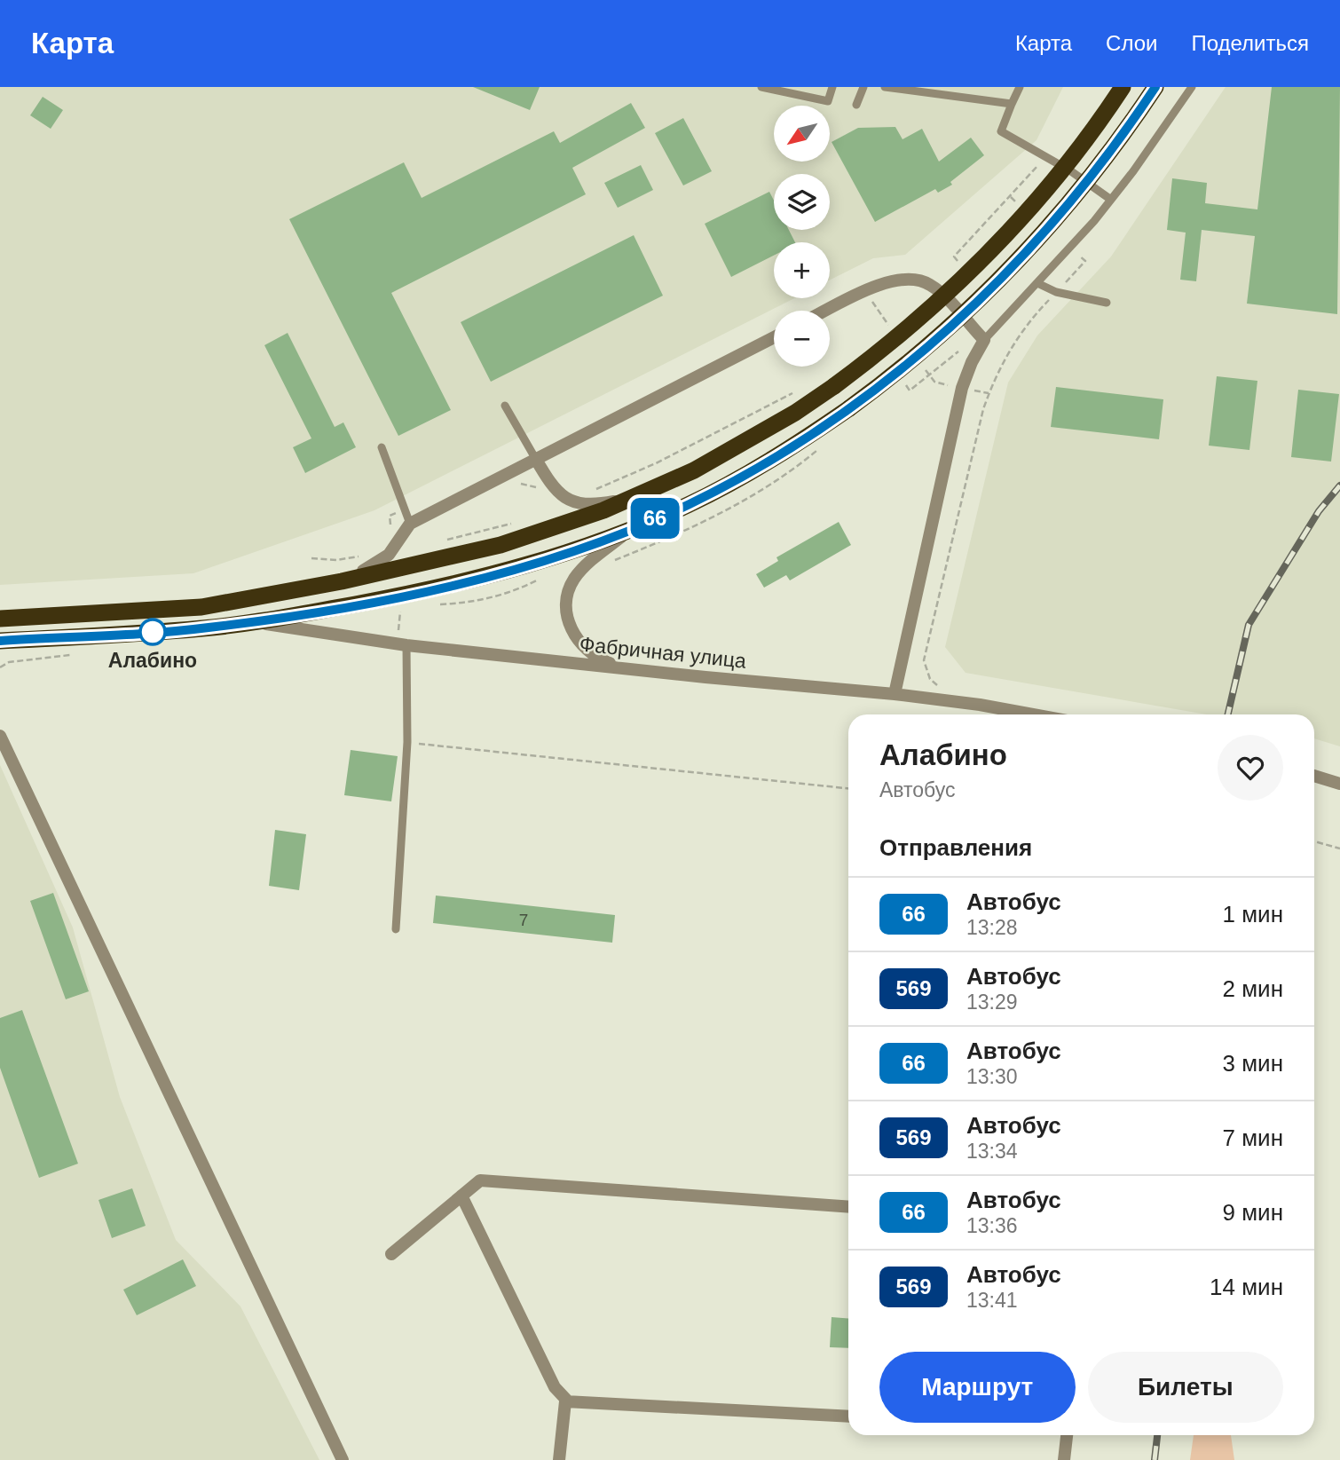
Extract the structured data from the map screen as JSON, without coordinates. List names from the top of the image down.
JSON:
{
  "streets": {
    "street": ["Фабричная улица"]
  },
  "places": ["Алабино"],
  "lines": ["bus line 66"],
  "house_numbers": ["7"],
  "north": "bottom left",
  "page": {
    "header": "Карта",
    "nav": ["Карта", "Слои", "Поделиться"],
    "on_map": "66",
    "map_buttons": ["+", "−"],
    "heading": [
      ["Алабино", "Автобус"],
      "Отправления"
    ],
    "list": [
      {
        "mark": "66",
        "name": "Автобус",
        "note": "13:28",
        "value": "1 мин"
      },
      {
        "mark": "569",
        "name": "Автобус",
        "note": "13:29",
        "value": "2 мин"
      },
      {
        "mark": "66",
        "name": "Автобус",
        "note": "13:30",
        "value": "3 мин"
      },
      {
        "mark": "569",
        "name": "Автобус",
        "note": "13:34",
        "value": "7 мин"
      },
      {
        "mark": "66",
        "name": "Автобус",
        "note": "13:36",
        "value": "9 мин"
      },
      {
        "mark": "569",
        "name": "Автобус",
        "note": "13:41",
        "value": "14 мин"
      }
    ],
    "buttons": ["Маршрут", "Билеты"]
  }
}
